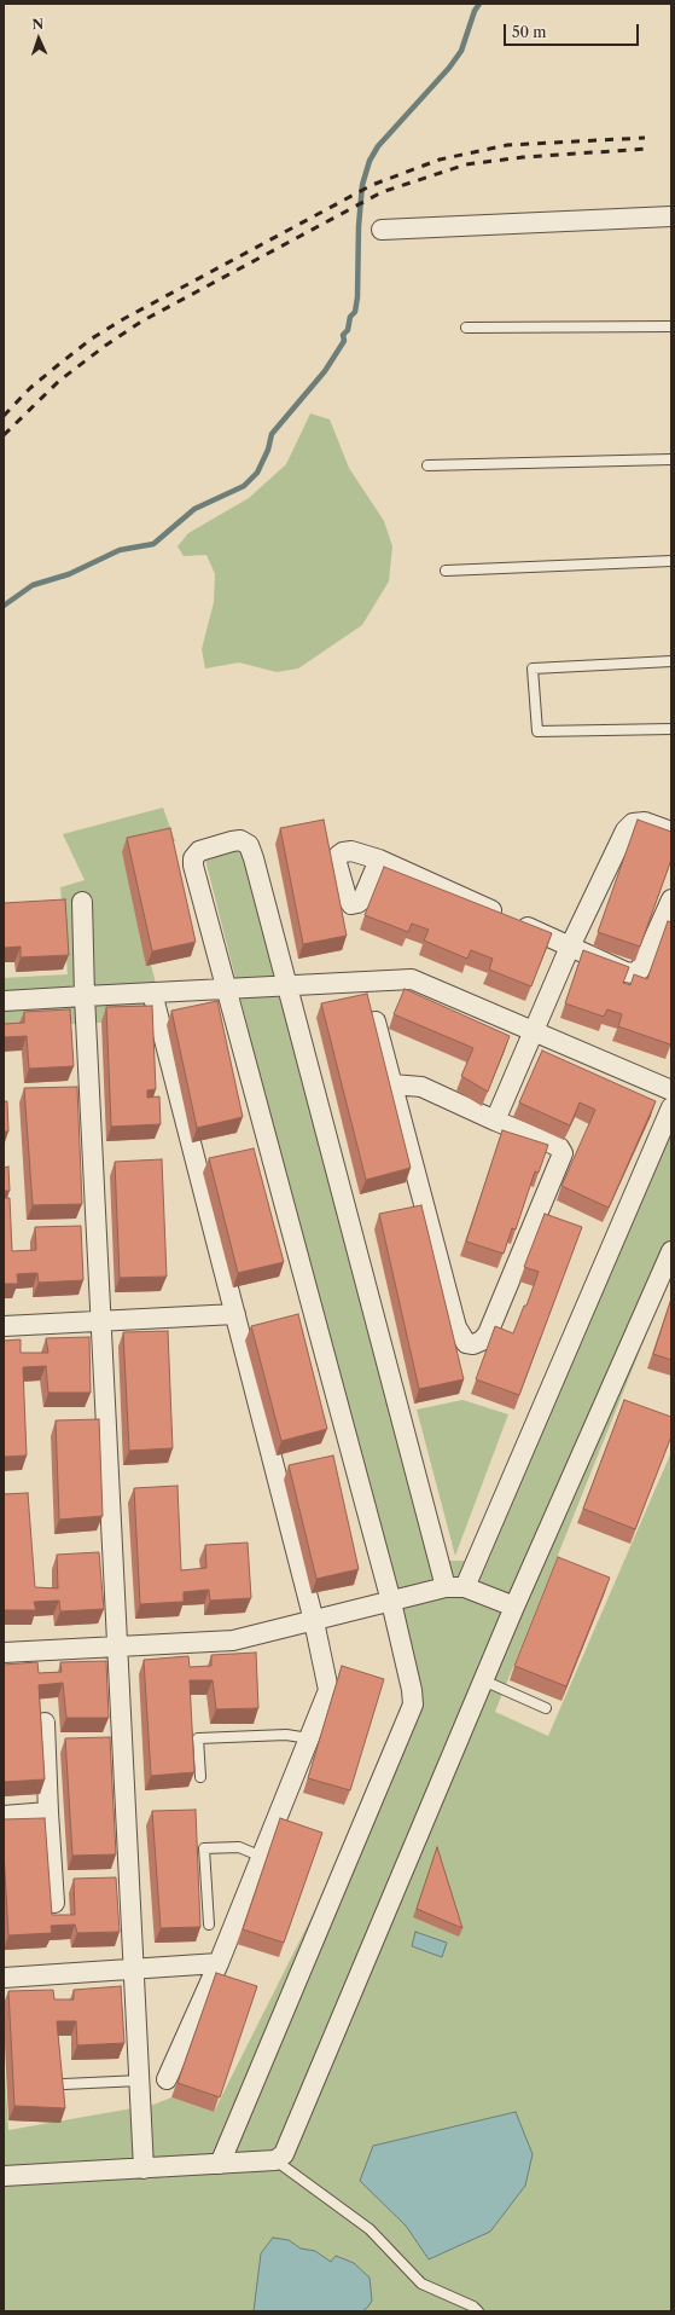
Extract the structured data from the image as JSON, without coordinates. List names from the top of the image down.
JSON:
{
  "scale_bar": "50 m",
  "north": "top"
}
